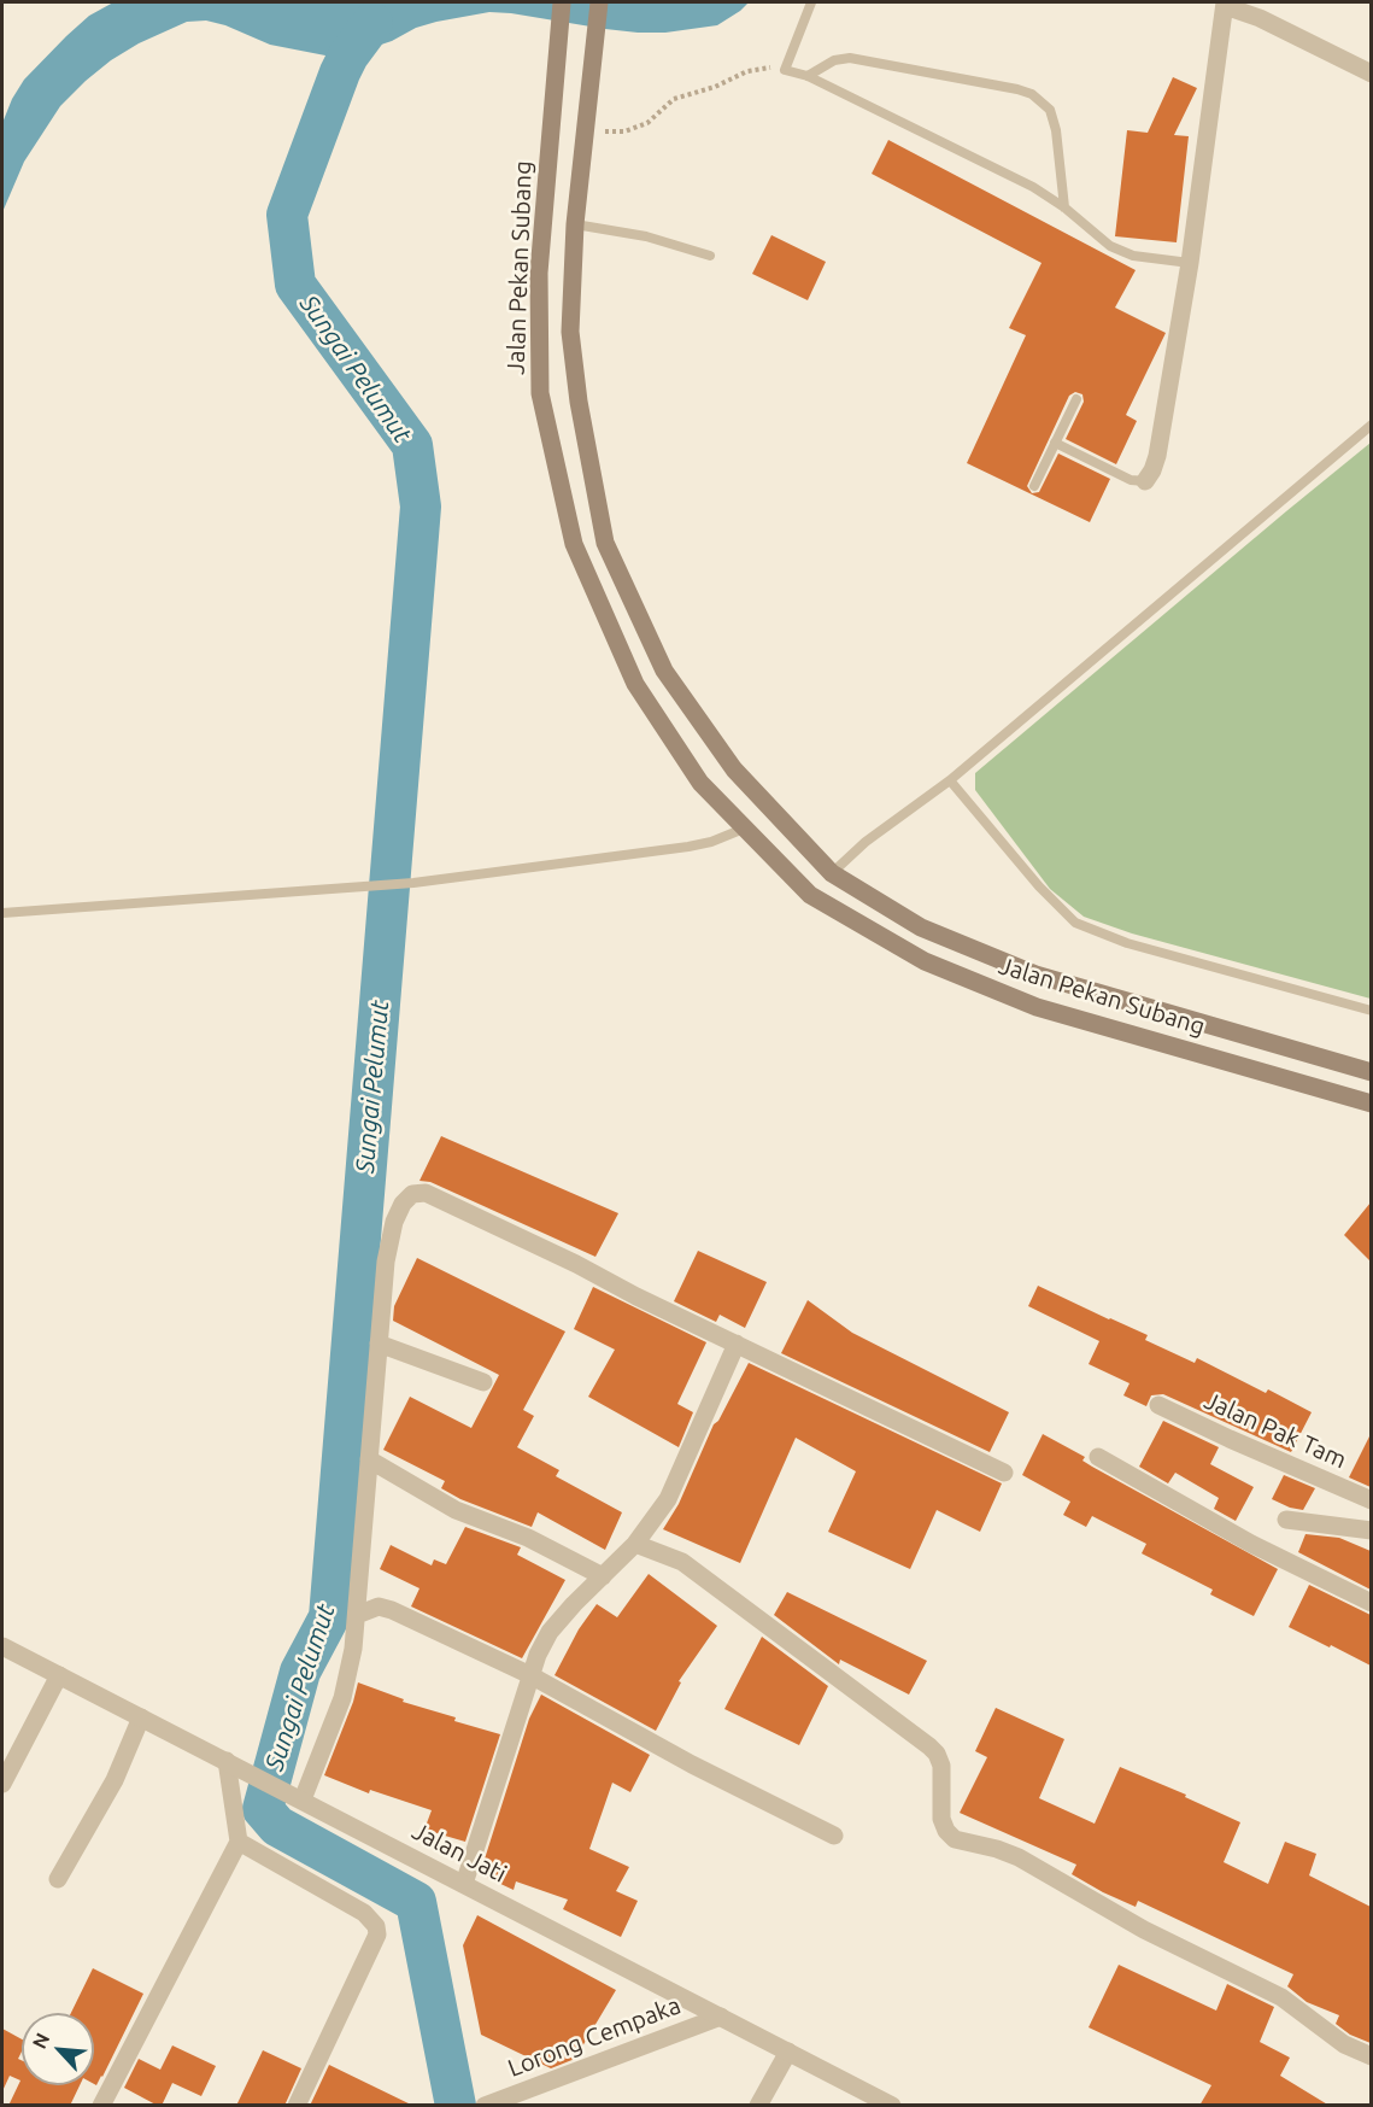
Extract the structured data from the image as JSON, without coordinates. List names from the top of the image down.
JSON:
{
  "streets": {
    "main road": ["Jalan Pekan Subang"],
    "street": ["Jalan Pak Tam", "Jalan Jati", "Lorong Cempaka"]
  },
  "crossings": [
    ["Jalan Jati", "Lorong Cempaka"]
  ],
  "water": ["Sungai Pelumut"],
  "north": "top left"
}
